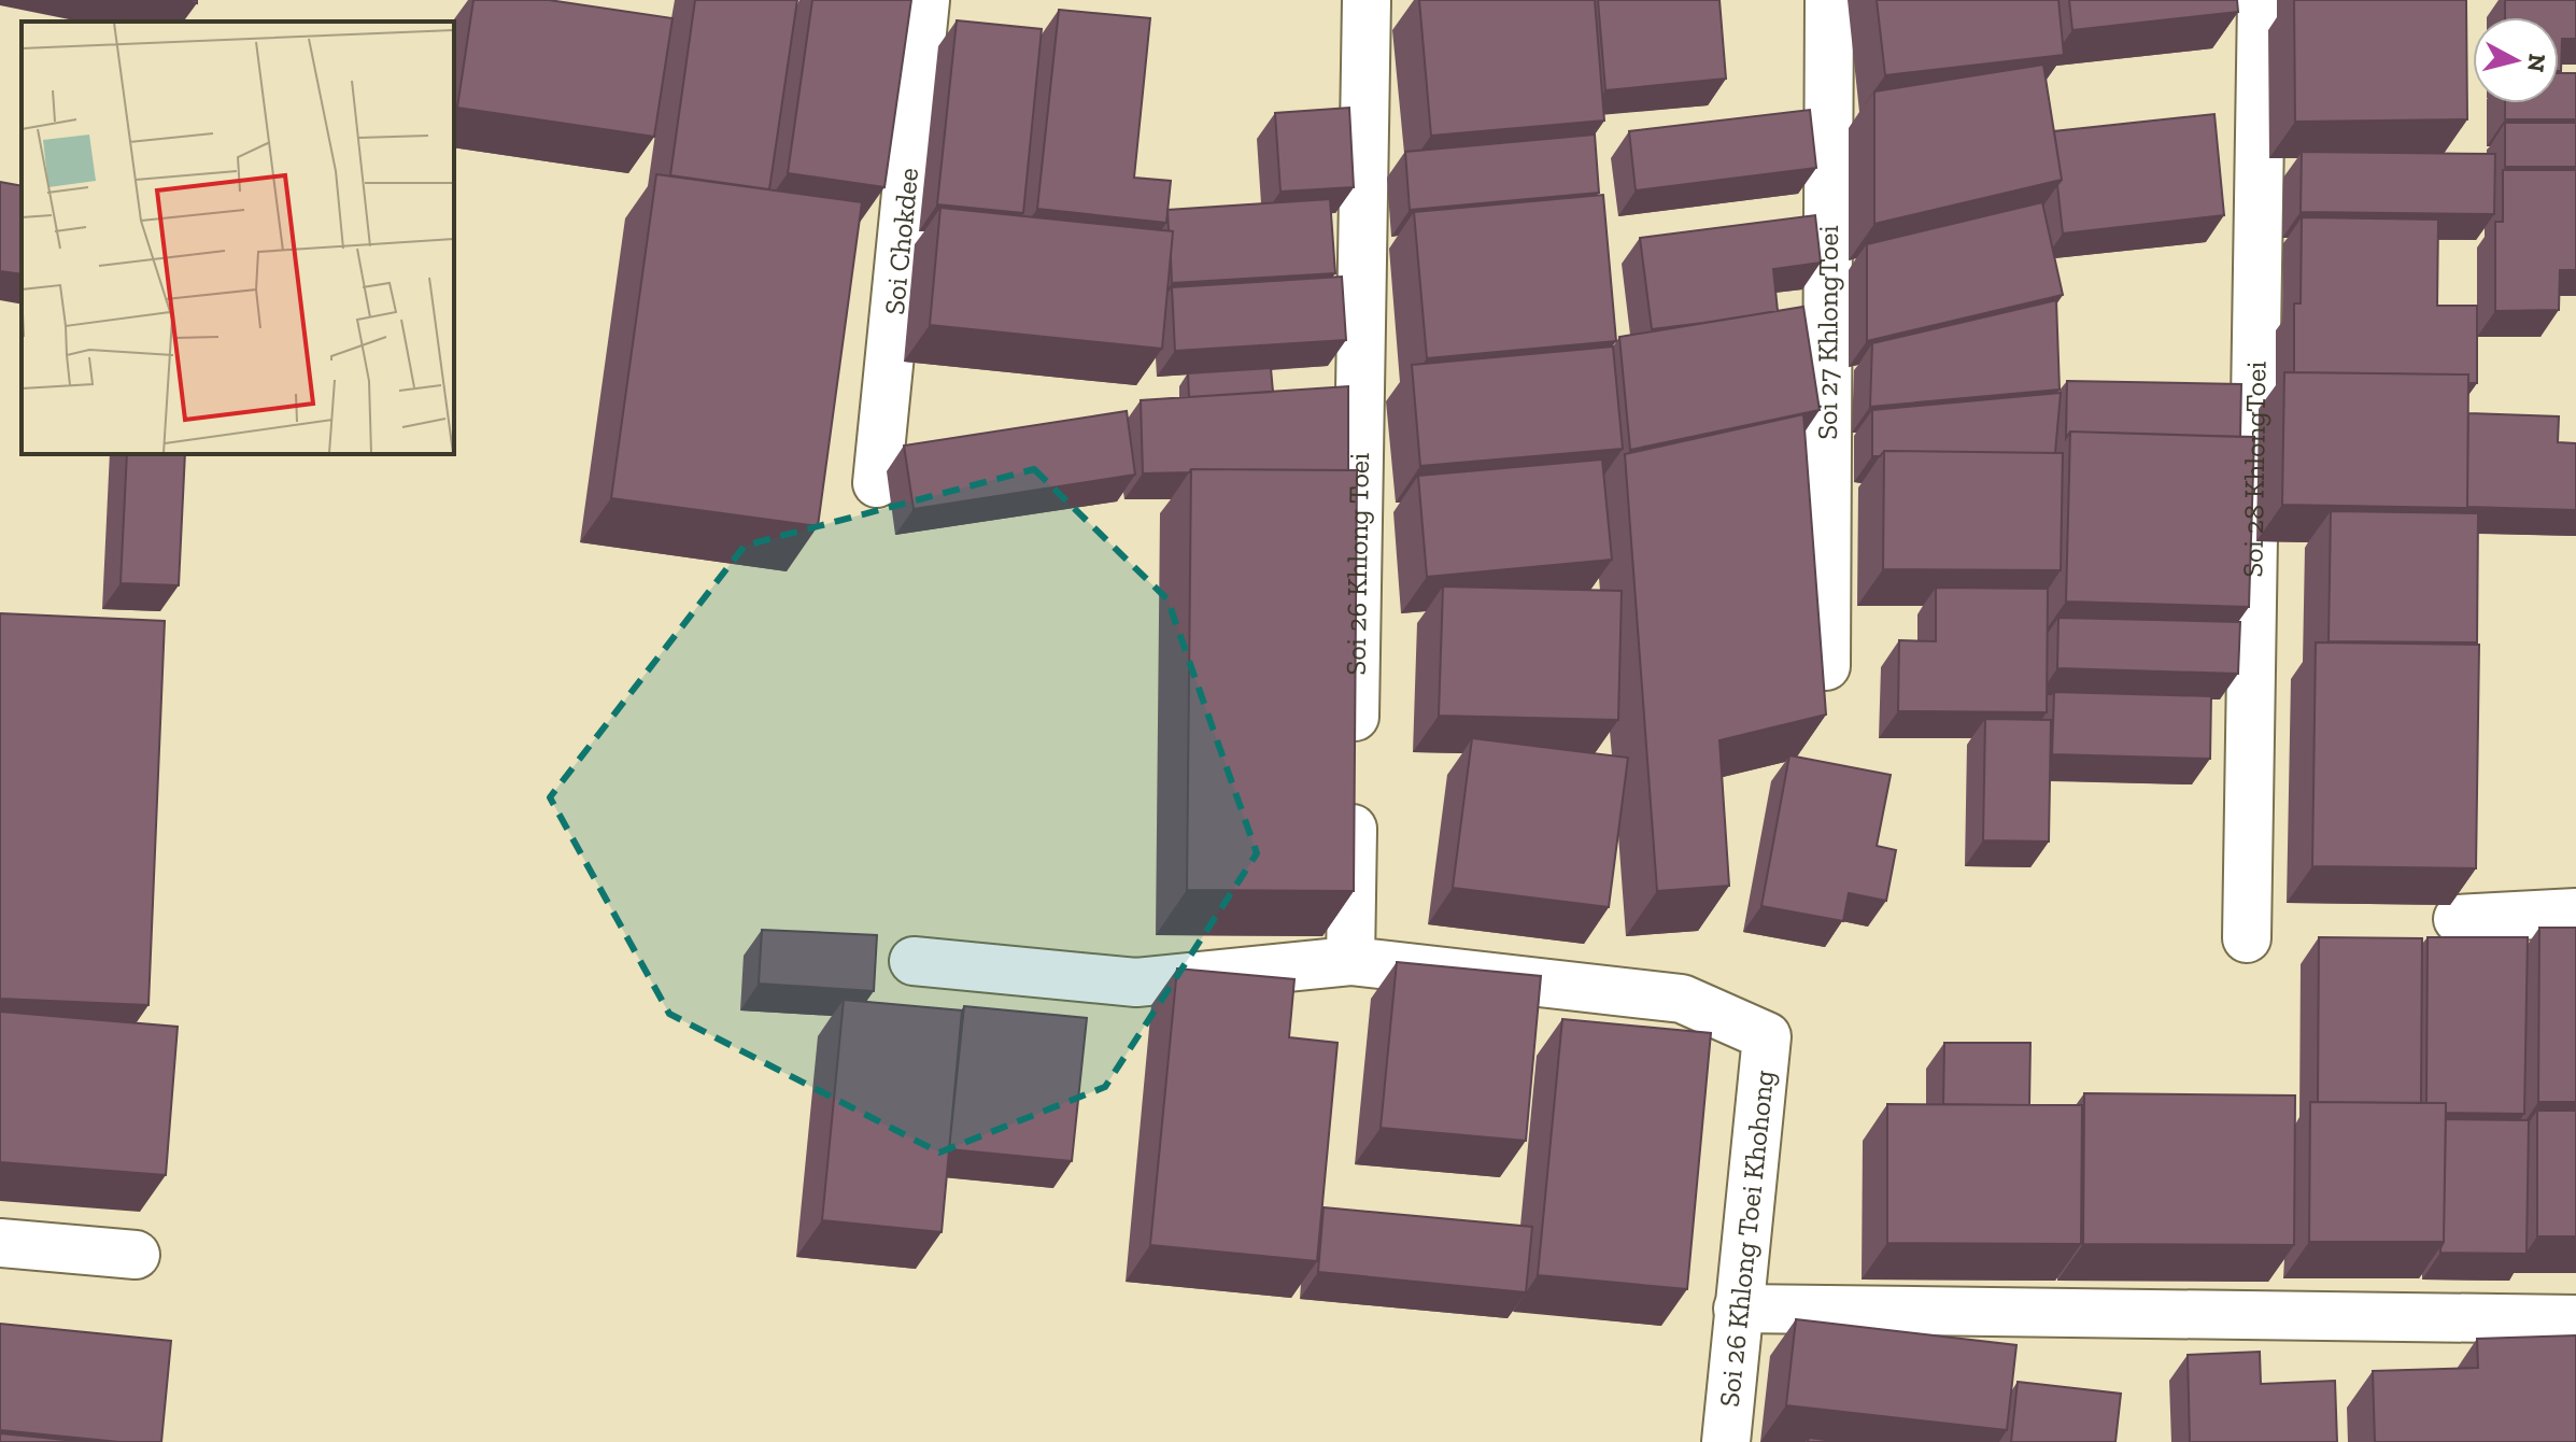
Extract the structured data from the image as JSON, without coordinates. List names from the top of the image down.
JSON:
{
  "streets": {
    "street": [
      "Soi Chokdee",
      "Soi 27 KhlongToei",
      "Soi 28 KhlongToei",
      "Soi 26 Khlong Toei",
      "Soi 26 Khlong Toei Khohong"
    ]
  },
  "crossings": [
    ["Soi 26 Khlong Toei", "Soi 26 Khlong Toei Khohong"]
  ],
  "north": "right"
}
